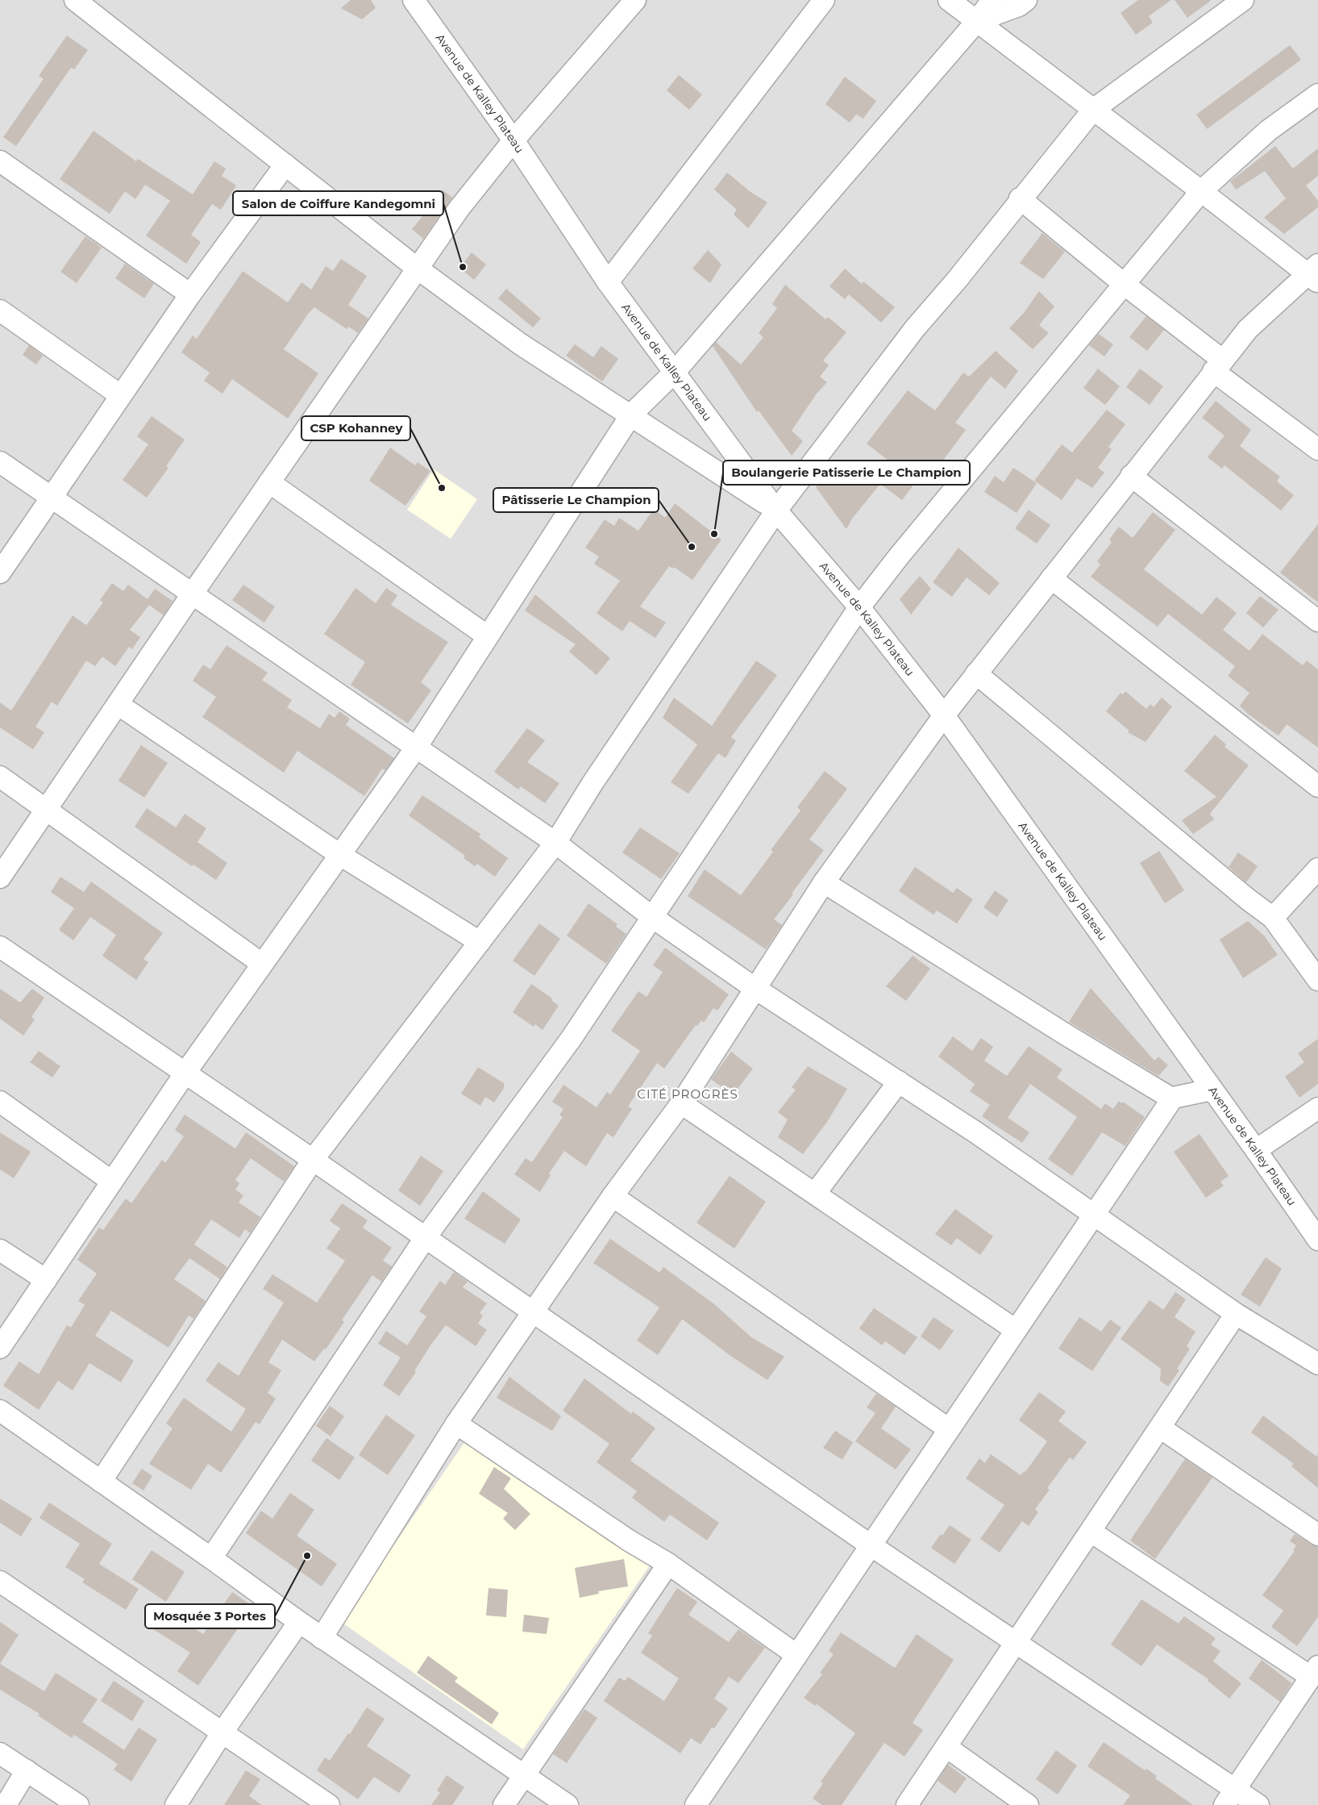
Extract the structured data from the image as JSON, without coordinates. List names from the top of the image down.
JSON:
{
  "streets": {
    "street": ["Avenue de Kalley Plateau"]
  },
  "districts": ["CITÉ PROGRÈS"],
  "places": [
    "Salon de Coiffure Kandegomni",
    "CSP Kohanney",
    "Boulangerie Patisserie Le Champion",
    "Pâtisserie Le Champion",
    "Mosquée 3 Portes"
  ]
}
